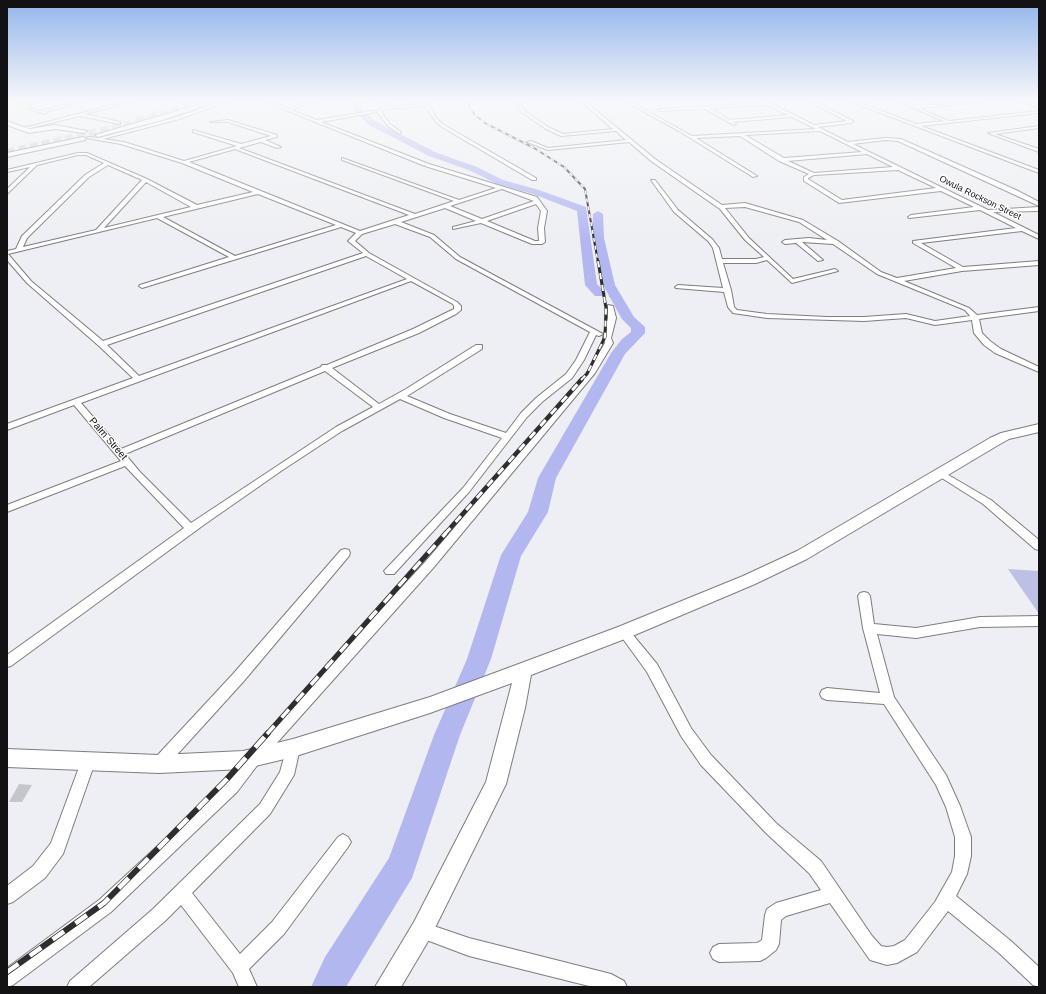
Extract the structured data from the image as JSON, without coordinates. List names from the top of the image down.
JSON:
{
  "streets": {
    "street": ["Owula Rockson Street", "Palm Street"]
  }
}
